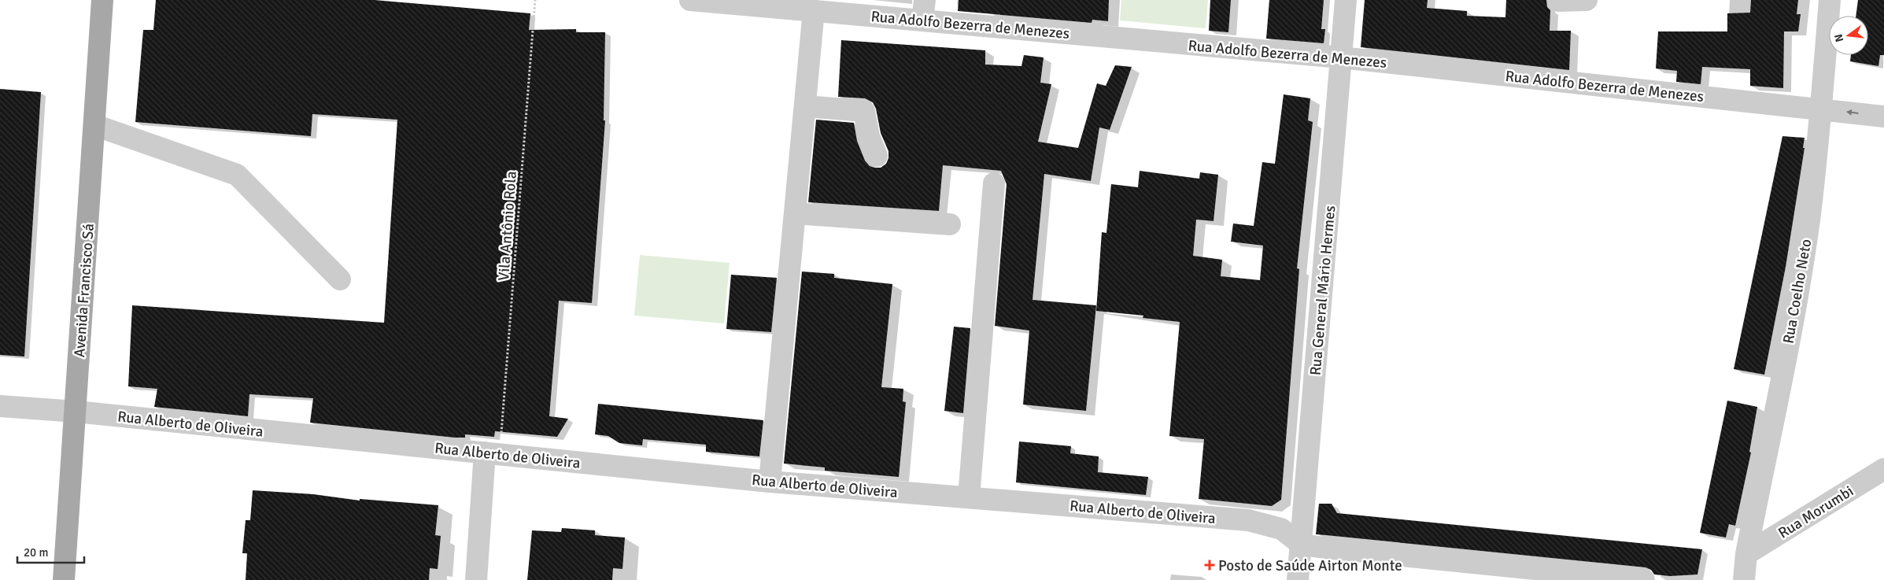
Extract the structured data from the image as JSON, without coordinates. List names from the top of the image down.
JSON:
{
  "streets": {
    "main road": ["Avenida Francisco Sá"],
    "street": [
      "Rua Adolfo Bezerra de Menezes",
      "Rua General Mário Hermes",
      "Rua Coelho Neto",
      "Rua Alberto de Oliveira",
      "Rua Morumbi"
    ],
    "path": ["Vila Antônio Rola"]
  },
  "crossings": [
    ["Rua Adolfo Bezerra de Menezes", "Rua General Mário Hermes"],
    ["Rua Adolfo Bezerra de Menezes", "Rua Coelho Neto"],
    ["Vila Antônio Rola", "Rua Alberto de Oliveira"],
    ["Avenida Francisco Sá", "Rua Alberto de Oliveira"],
    ["Rua General Mário Hermes", "Rua Alberto de Oliveira"],
    ["Rua Coelho Neto", "Rua Morumbi"]
  ],
  "places": {
    "health": ["Posto de Saúde Airton Monte"]
  },
  "scale_bar": "20 m",
  "north": "left"
}
